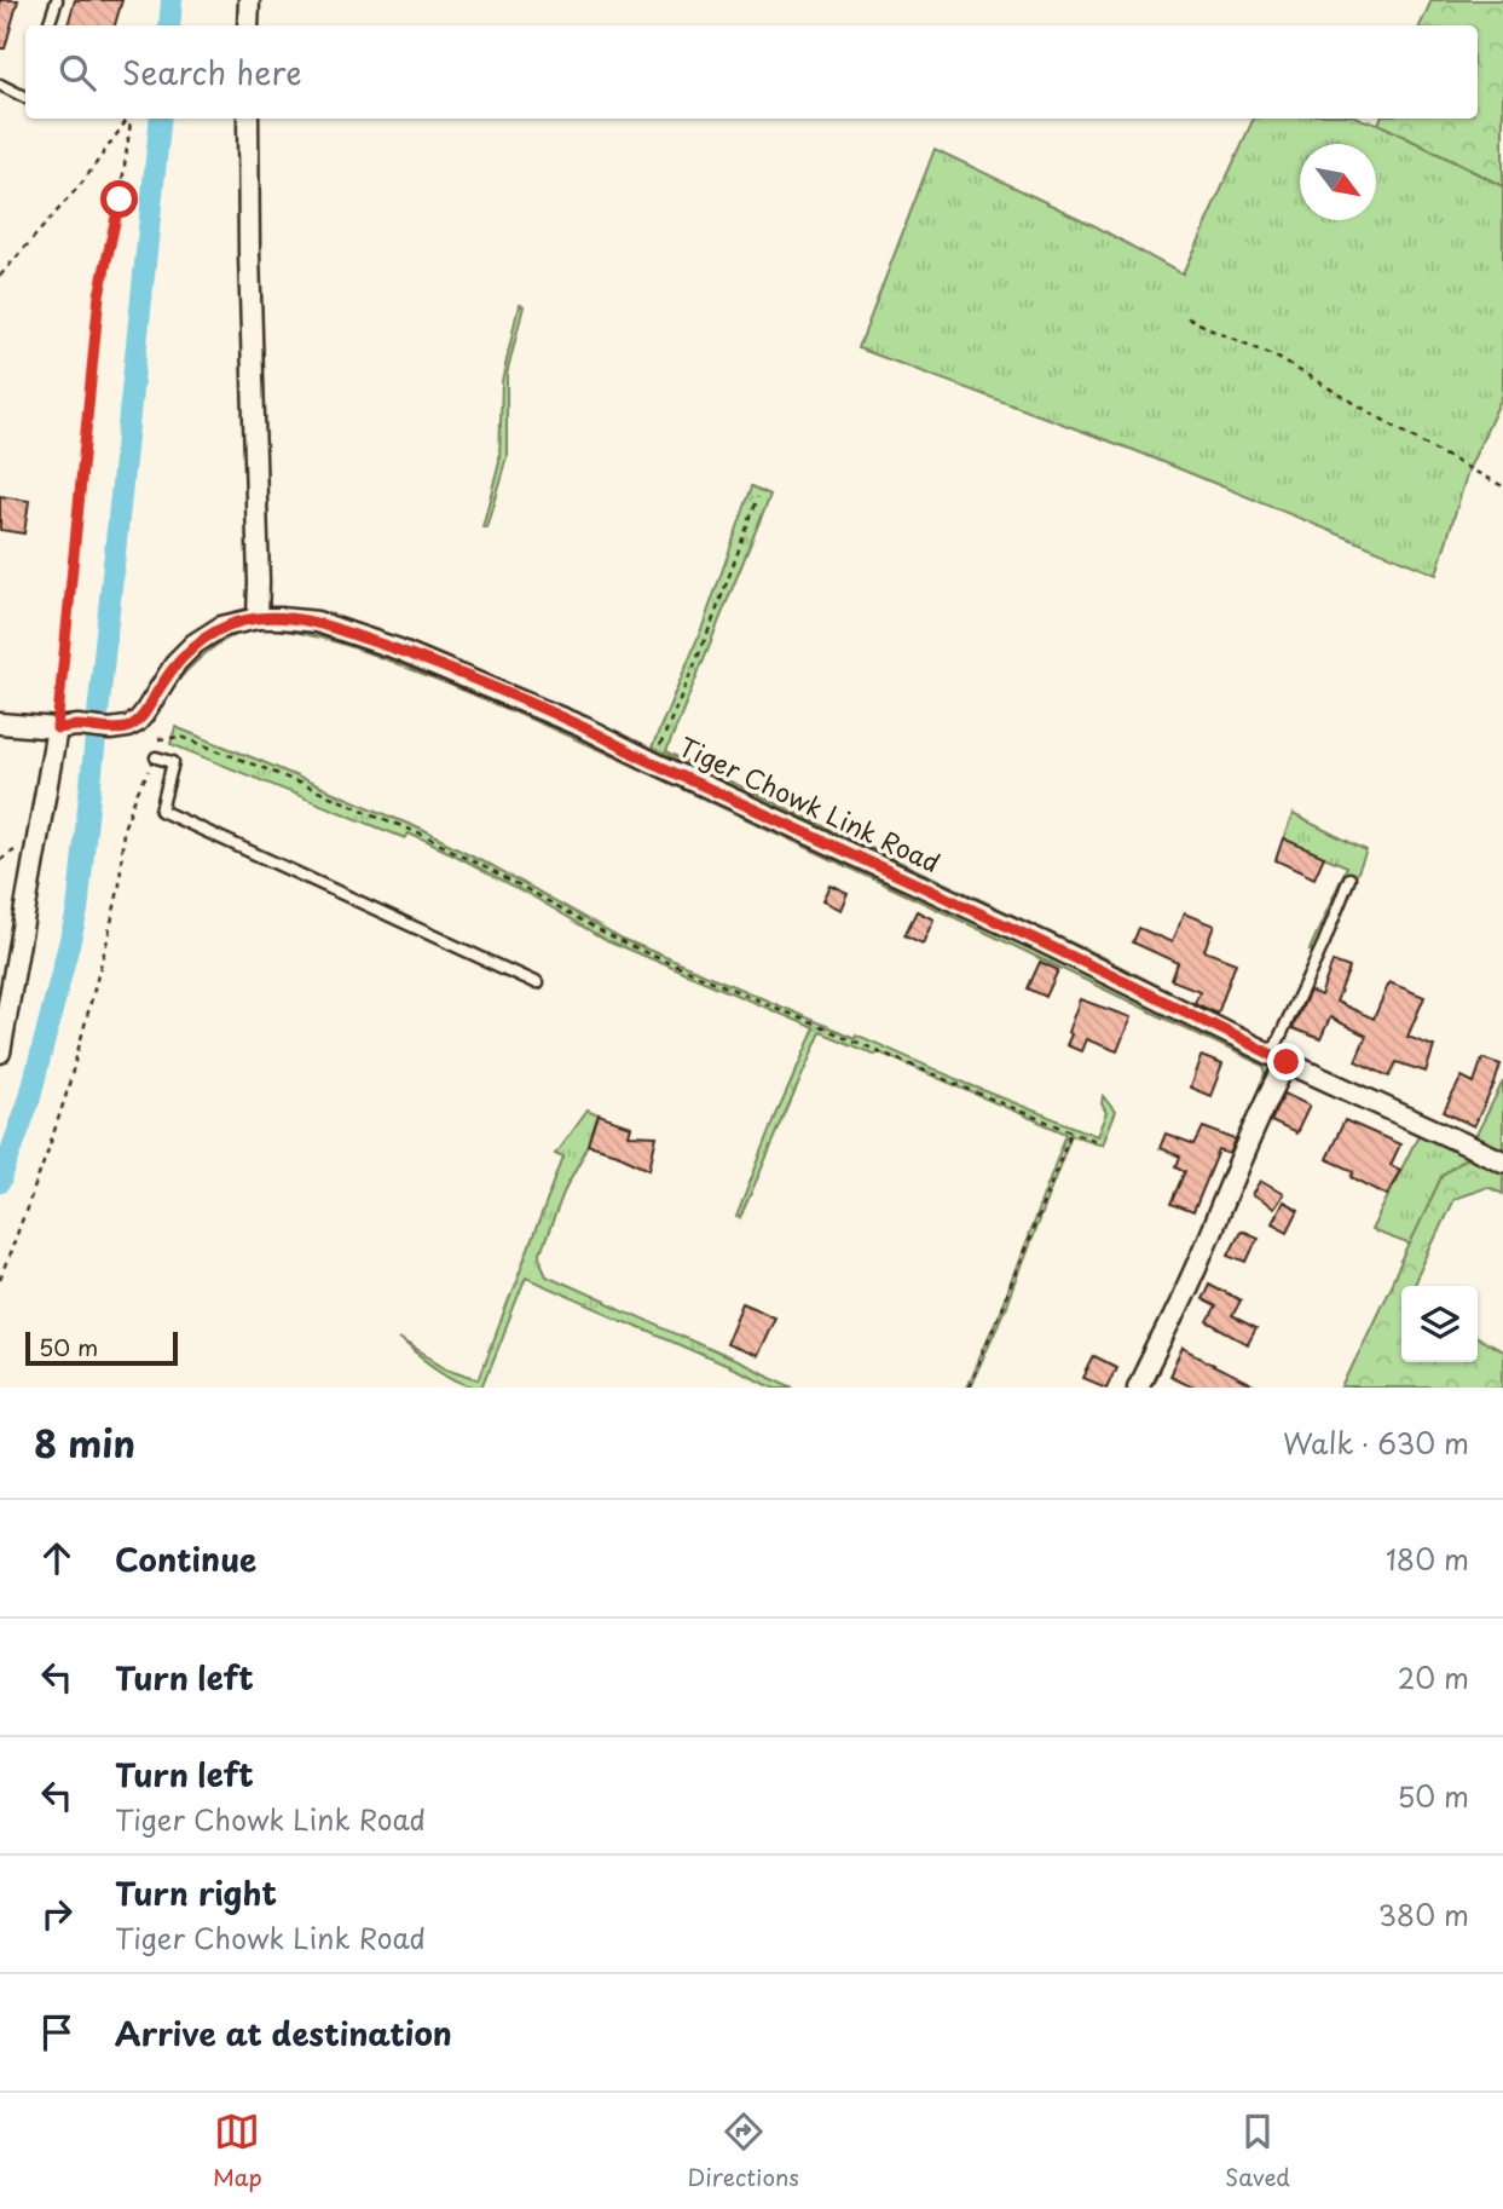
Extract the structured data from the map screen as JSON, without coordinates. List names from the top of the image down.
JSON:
{
  "streets": {
    "street": ["Tiger Chowk Link Road"]
  },
  "scale_bar": "50 m",
  "north": "bottom right",
  "page": {
    "search": "Search here",
    "scale": "50 m",
    "heading": ["8 min", "Walk · 630 m"],
    "list": [
      ["Continue", "180 m"],
      ["Turn left", "20 m"],
      ["Turn left", "Tiger Chowk Link Road", "50 m"],
      ["Turn right", "Tiger Chowk Link Road", "380 m"],
      "Arrive at destination"
    ],
    "nav": ["Map", "Directions", "Saved"]
  }
}
